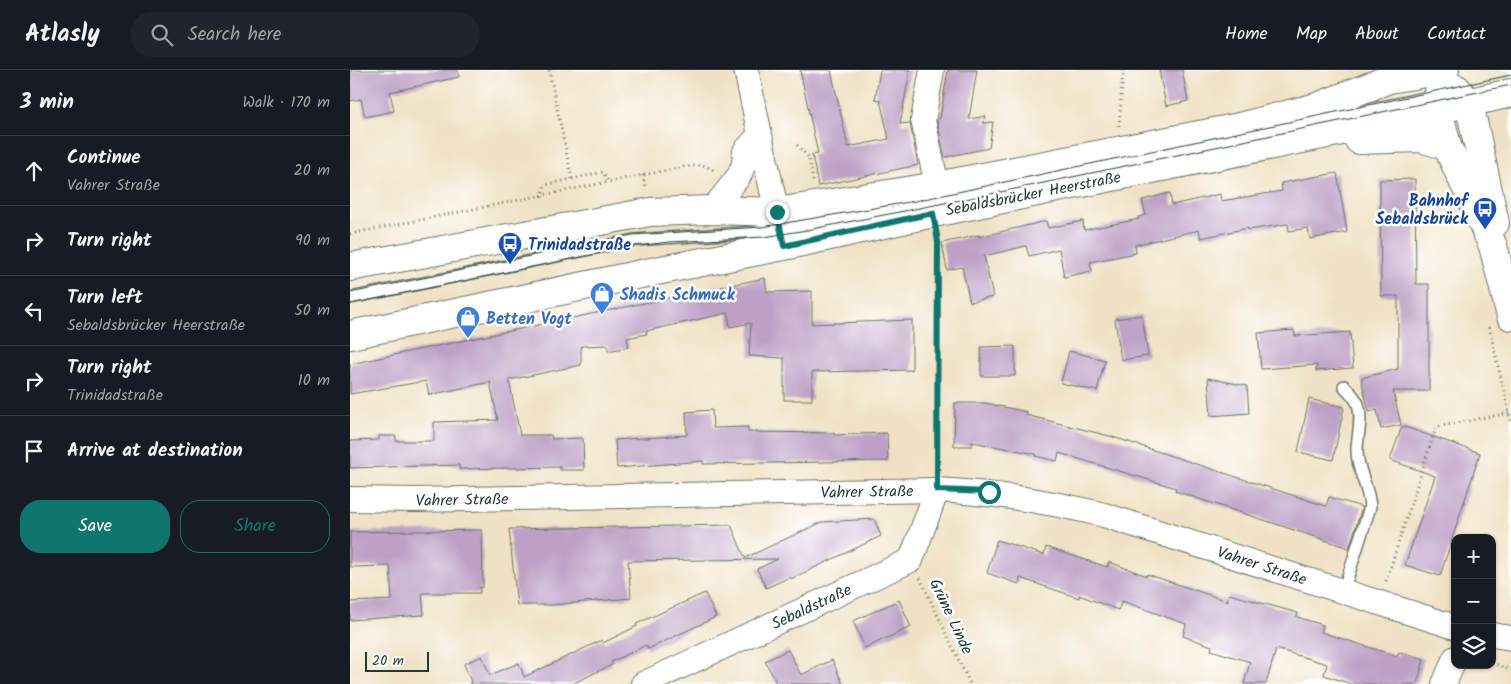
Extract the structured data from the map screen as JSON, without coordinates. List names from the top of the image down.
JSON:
{
  "streets": {
    "main road": ["Sebaldsbrücker Heerstraße"],
    "street": ["Vahrer Straße", "Sebaldstraße"],
    "path": ["Grüne Linde"]
  },
  "crossings": [
    ["Sebaldstraße", "Grüne Linde"]
  ],
  "places": {
    "bus stop": ["Bahnhof Sebaldsbrück", "Trinidadstraße"],
    "shop": ["Shadis Schmuck", "Betten Vogt"]
  },
  "scale_bar": "20 m",
  "page": {
    "header": "Atlasly",
    "search": "Search here",
    "nav": [
      "Home",
      "Map",
      "About",
      "Contact"
    ],
    "heading": ["3 min", "Walk · 170 m"],
    "list": [
      ["Continue", "Vahrer Straße", "20 m"],
      ["Turn right", "90 m"],
      ["Turn left", "Sebaldsbrücker Heerstraße", "50 m"],
      ["Turn right", "Trinidadstraße", "10 m"],
      "Arrive at destination"
    ],
    "buttons": ["Save", "Share"],
    "map_buttons": ["+", "−"],
    "scale": "20 m"
  }
}
